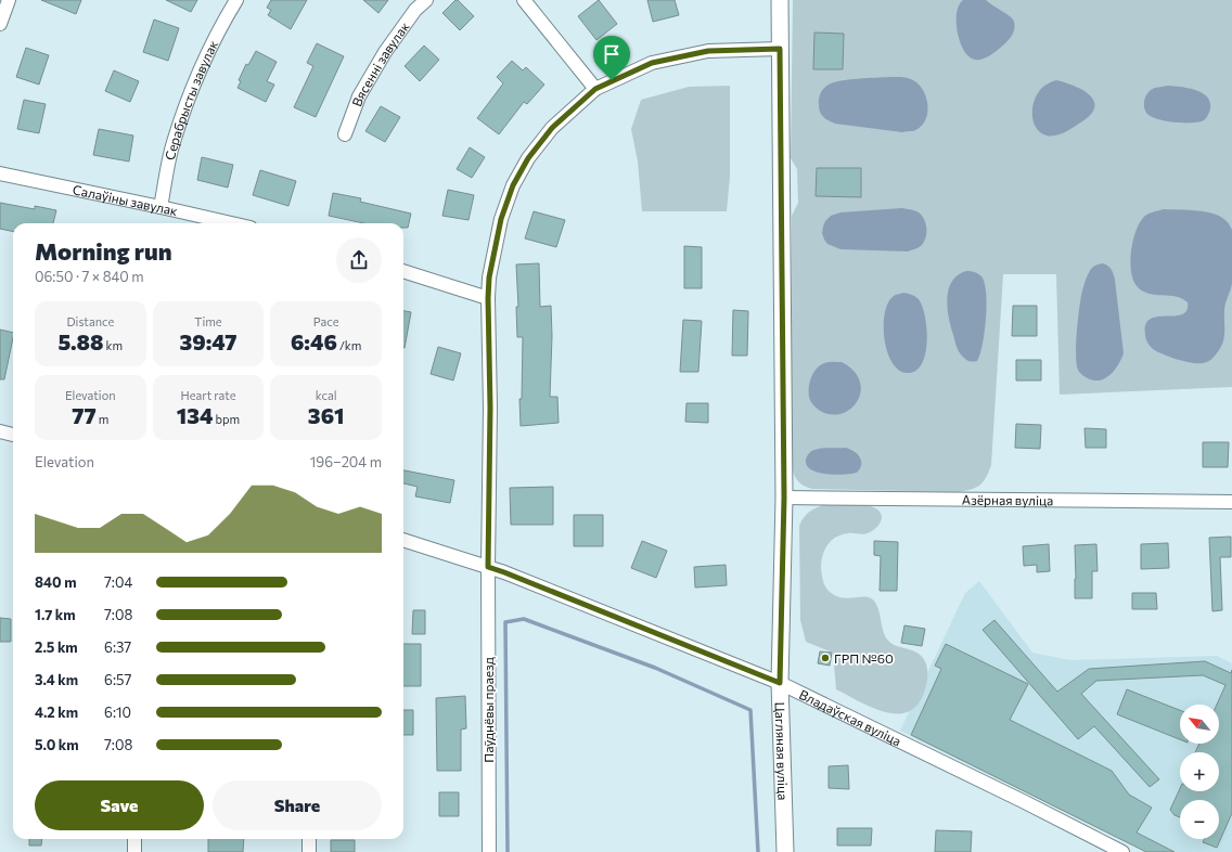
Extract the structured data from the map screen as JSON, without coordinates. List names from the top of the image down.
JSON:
{
  "streets": {
    "street": [
      "Вясенні завулак",
      "Серабрысты завулак",
      "Салаўіны завулак",
      "Азёрная вуліца",
      "Паўднёвы праезд",
      "Владаўская вуліца",
      "Цагляная вуліца"
    ]
  },
  "crossings": [
    ["Серабрысты завулак", "Салаўіны завулак"],
    ["Азёрная вуліца", "Цагляная вуліца"],
    ["Паўднёвы праезд", "Владаўская вуліца"],
    ["Паўднёвы праезд", "Цагляная вуліца"],
    ["Владаўская вуліца", "Цагляная вуліца"]
  ],
  "places": ["ГРП №60"],
  "north": "top left",
  "page": {
    "heading": ["Morning run", "06:50 · 7 × 840 m"],
    "stats": [
      ["Distance", "5.88 km"],
      ["Time", "39:47"],
      ["Pace", "6:46 /km"],
      ["Elevation", "77 m"],
      ["Heart rate", "134 bpm"],
      ["kcal", "361"]
    ],
    "chart": ["Elevation", "196–204 m"],
    "list": [
      {
        "name": "840 m",
        "note": "7:04"
      },
      {
        "name": "1.7 km",
        "note": "7:08"
      },
      {
        "name": "2.5 km",
        "note": "6:37"
      },
      {
        "name": "3.4 km",
        "note": "6:57"
      },
      {
        "name": "4.2 km",
        "note": "6:10"
      },
      {
        "name": "5.0 km",
        "note": "7:08"
      }
    ],
    "map_buttons": ["+", "−"],
    "buttons": ["Save", "Share"]
  }
}
